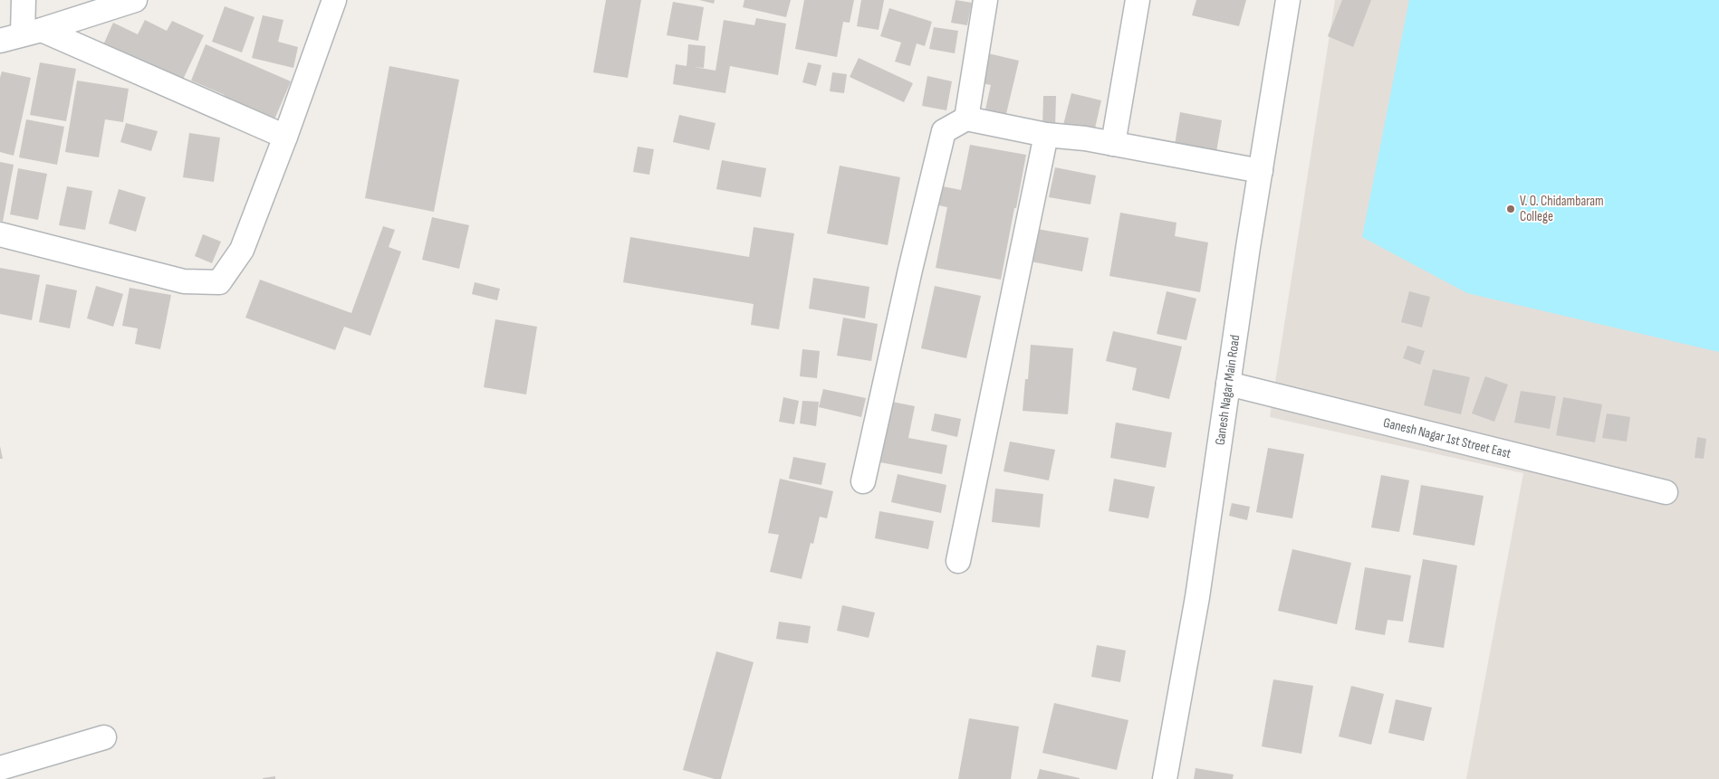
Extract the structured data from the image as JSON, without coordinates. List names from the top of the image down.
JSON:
{
  "streets": {
    "street": ["Ganesh Nagar Main Road", "Ganesh Nagar 1st Street East"]
  },
  "crossings": [
    ["Ganesh Nagar Main Road", "Ganesh Nagar 1st Street East"]
  ],
  "places": ["V. O. Chidambaram College"]
}
